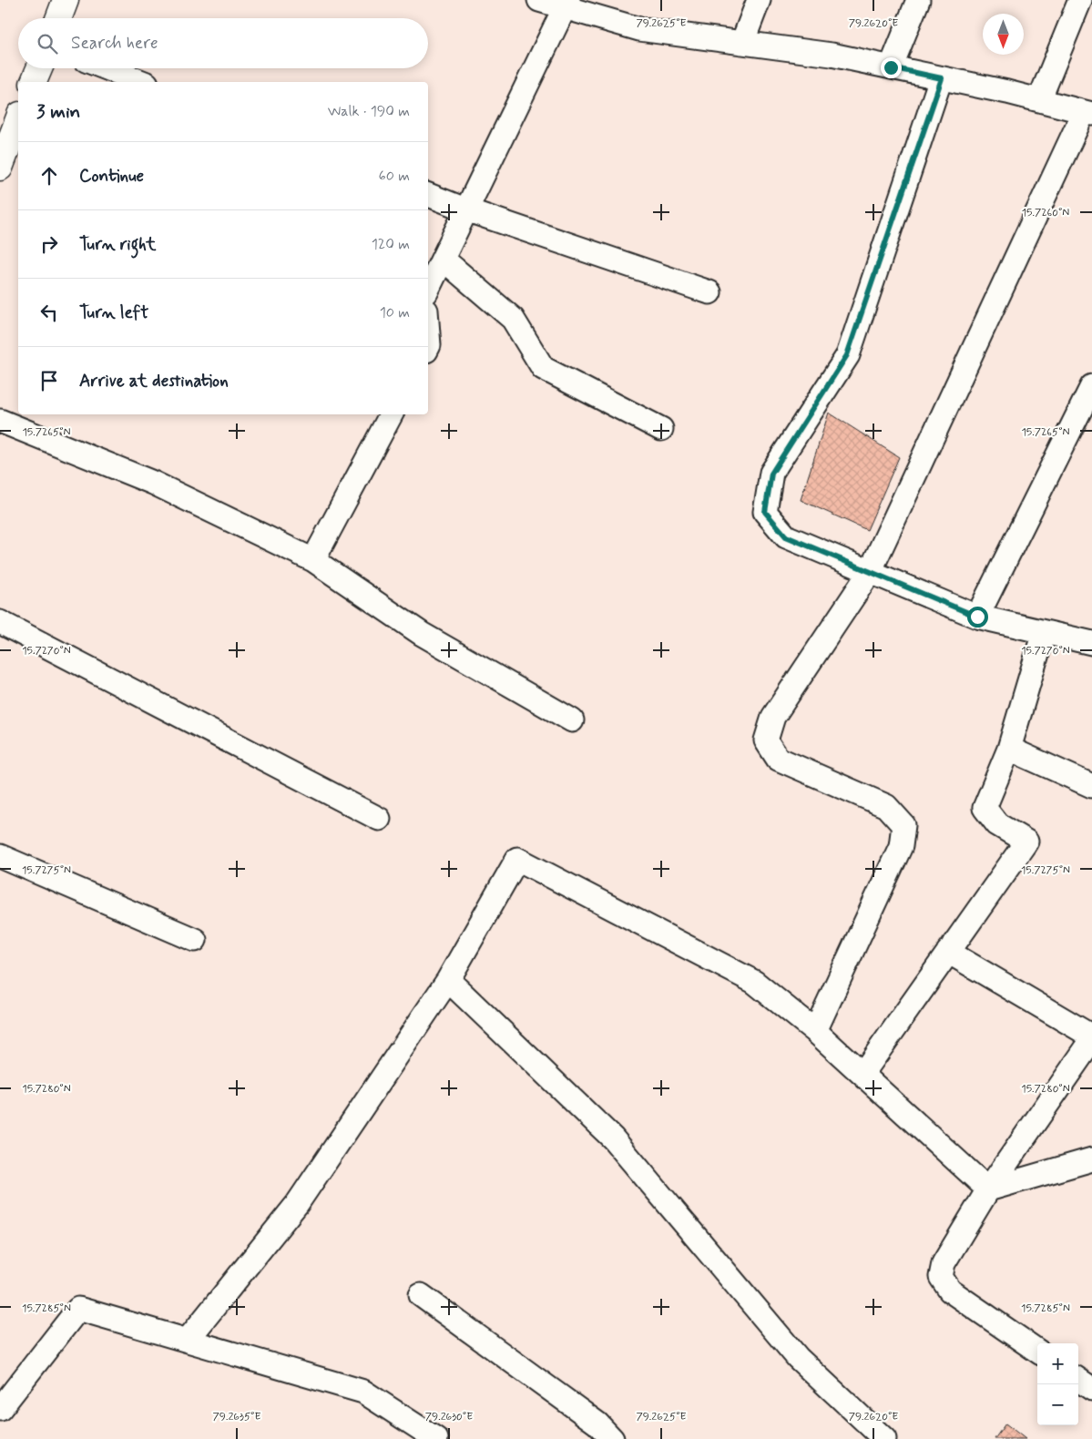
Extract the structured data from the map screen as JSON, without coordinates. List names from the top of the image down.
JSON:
{
  "north": "bottom",
  "page": {
    "search": "Search here",
    "heading": ["3 min", "Walk · 190 m"],
    "list": [
      ["Continue", "60 m"],
      ["Turn right", "120 m"],
      ["Turn left", "10 m"],
      "Arrive at destination"
    ],
    "map_buttons": ["+", "−"]
  },
  "coordinates": [
    "79.2625°E",
    "79.2620°E",
    "15.7260°N",
    "15.7265°N",
    "15.7270°N",
    "15.7275°N",
    "15.7280°N",
    "15.7285°N",
    "79.2635°E",
    "79.2630°E"
  ]
}
